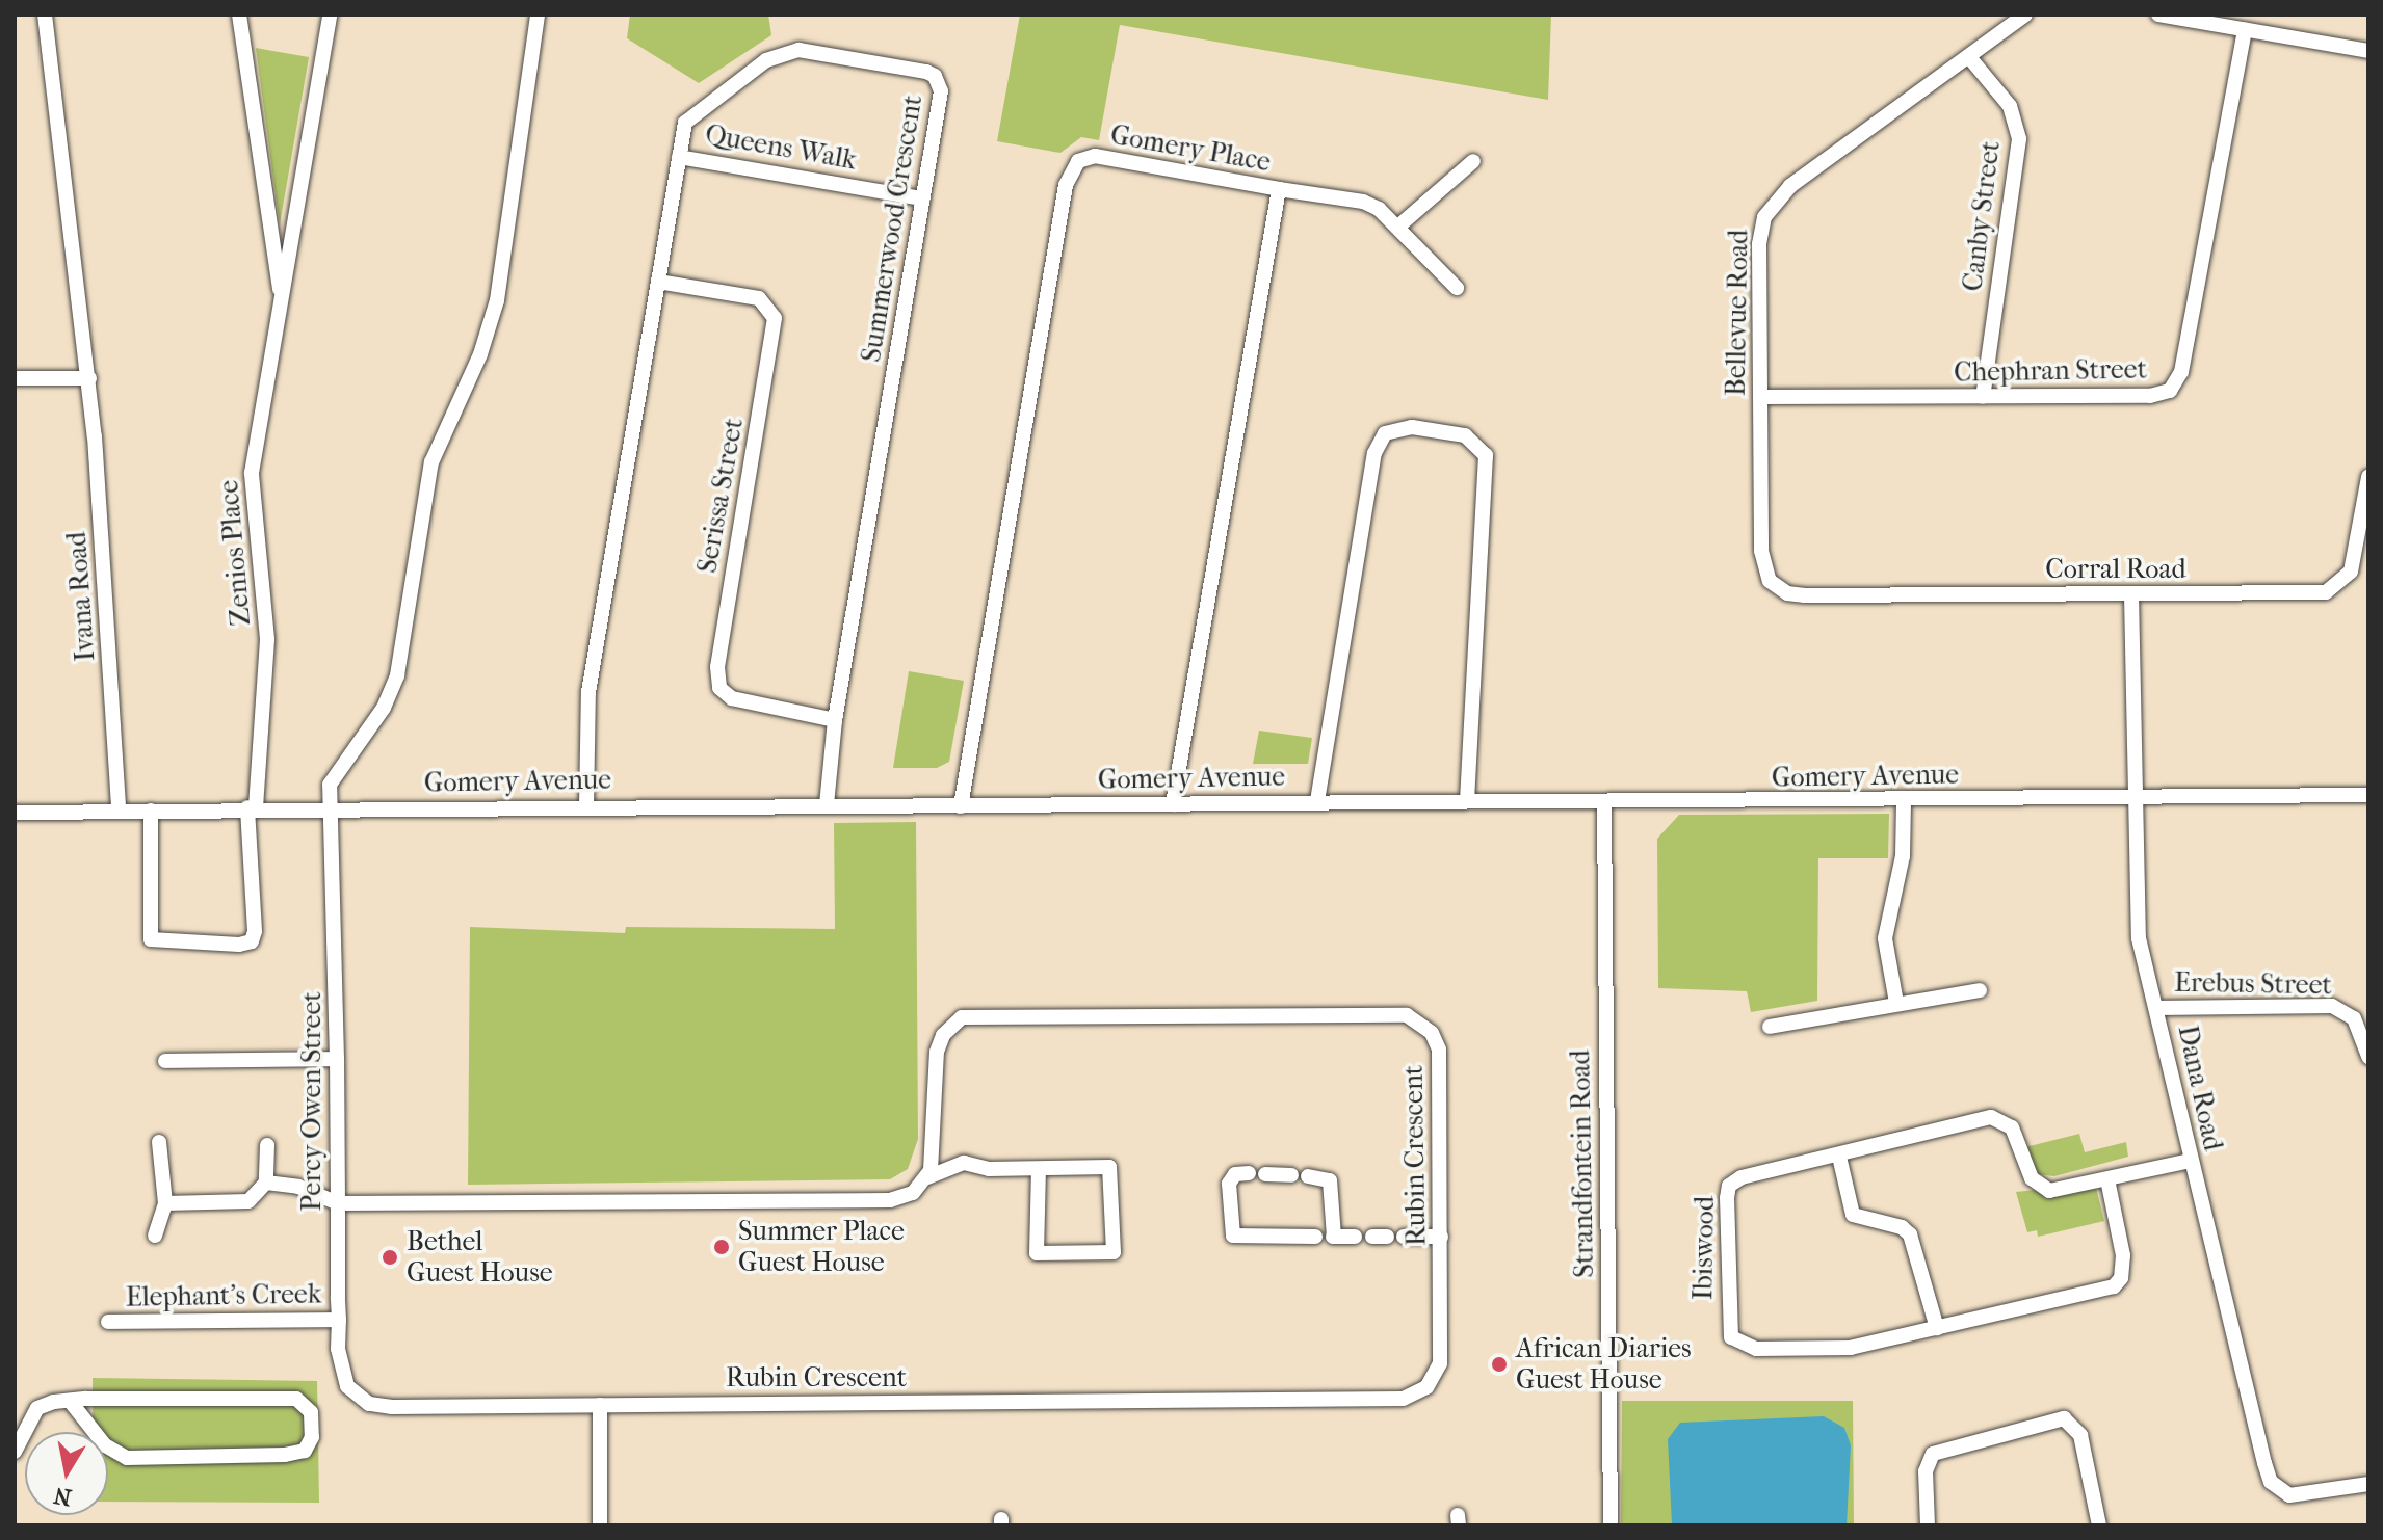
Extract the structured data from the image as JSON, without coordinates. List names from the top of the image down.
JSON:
{
  "streets": {
    "street": [
      "Queens Walk",
      "Gomery Place",
      "Canby Street",
      "Summerwood Crescent",
      "Bellevue Road",
      "Chephran Street",
      "Serissa Street",
      "Zenios Place",
      "Corral Road",
      "Ivana Road",
      "Gomery Avenue",
      "Erebus Street",
      "Dana Road",
      "Percy Owen Street",
      "Rubin Crescent",
      "Strandfontein Road",
      "Ibiswood",
      "Elephant’s Creek"
    ]
  },
  "crossings": [
    ["Queens Walk", "Summerwood Crescent"],
    ["Gomery Place", "Gomery Avenue"],
    ["Canby Street", "Bellevue Road"],
    ["Canby Street", "Chephran Street"],
    ["Summerwood Crescent", "Serissa Street"],
    ["Summerwood Crescent", "Gomery Avenue"],
    ["Bellevue Road", "Chephran Street"],
    ["Bellevue Road", "Corral Road"],
    ["Zenios Place", "Gomery Avenue"],
    ["Corral Road", "Dana Road"],
    ["Ivana Road", "Gomery Avenue"],
    ["Gomery Avenue", "Dana Road"],
    ["Gomery Avenue", "Percy Owen Street"],
    ["Gomery Avenue", "Strandfontein Road"],
    ["Erebus Street", "Dana Road"],
    ["Dana Road", "Ibiswood"],
    ["Percy Owen Street", "Rubin Crescent"],
    ["Percy Owen Street", "Elephant’s Creek"]
  ],
  "places": ["Summer Place Guest House", "Bethel Guest House", "African Diaries Guest House"],
  "north": "bottom"
}
